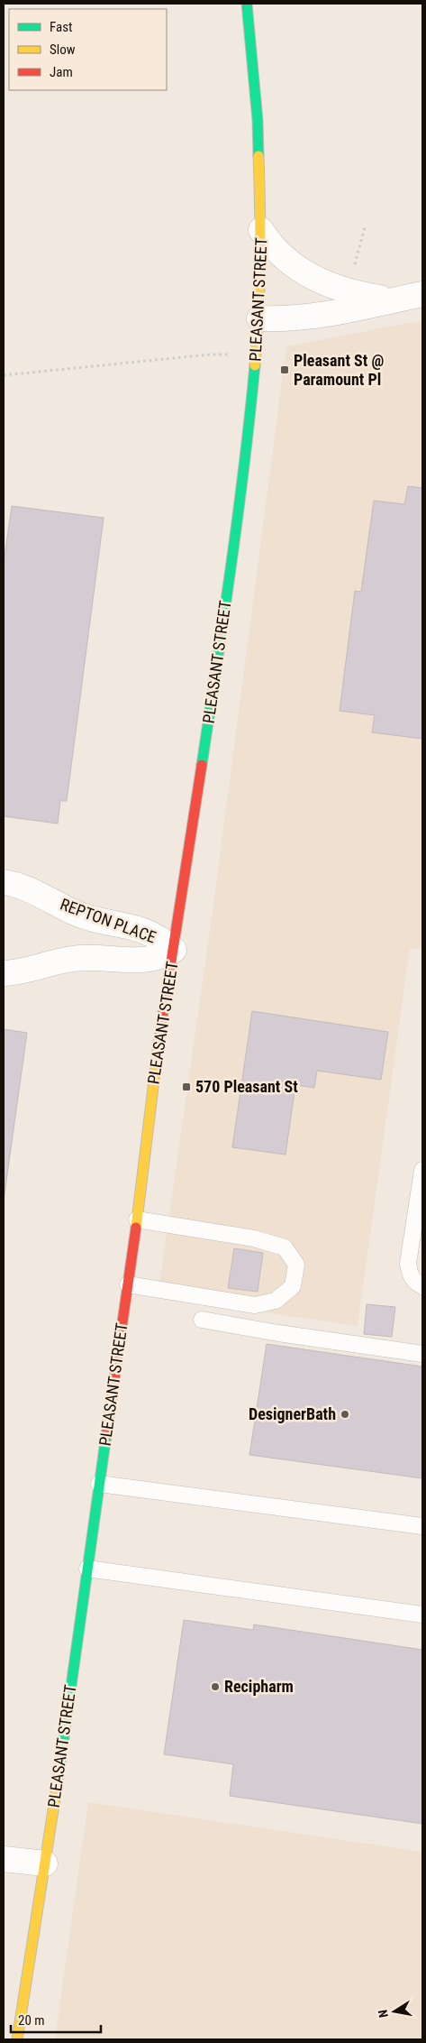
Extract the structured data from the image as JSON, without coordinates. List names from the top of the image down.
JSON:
{
  "streets": {
    "street": ["PLEASANT STREET", "REPTON PLACE"]
  },
  "crossings": [
    ["PLEASANT STREET", "REPTON PLACE"]
  ],
  "places": {
    "transit": ["Pleasant St @ Paramount Pl", "570 Pleasant St"],
    "other": ["DesignerBath", "Recipharm"]
  },
  "legend": ["Fast", "Slow", "Jam"],
  "scale_bar": "20 m",
  "north": "left"
}
